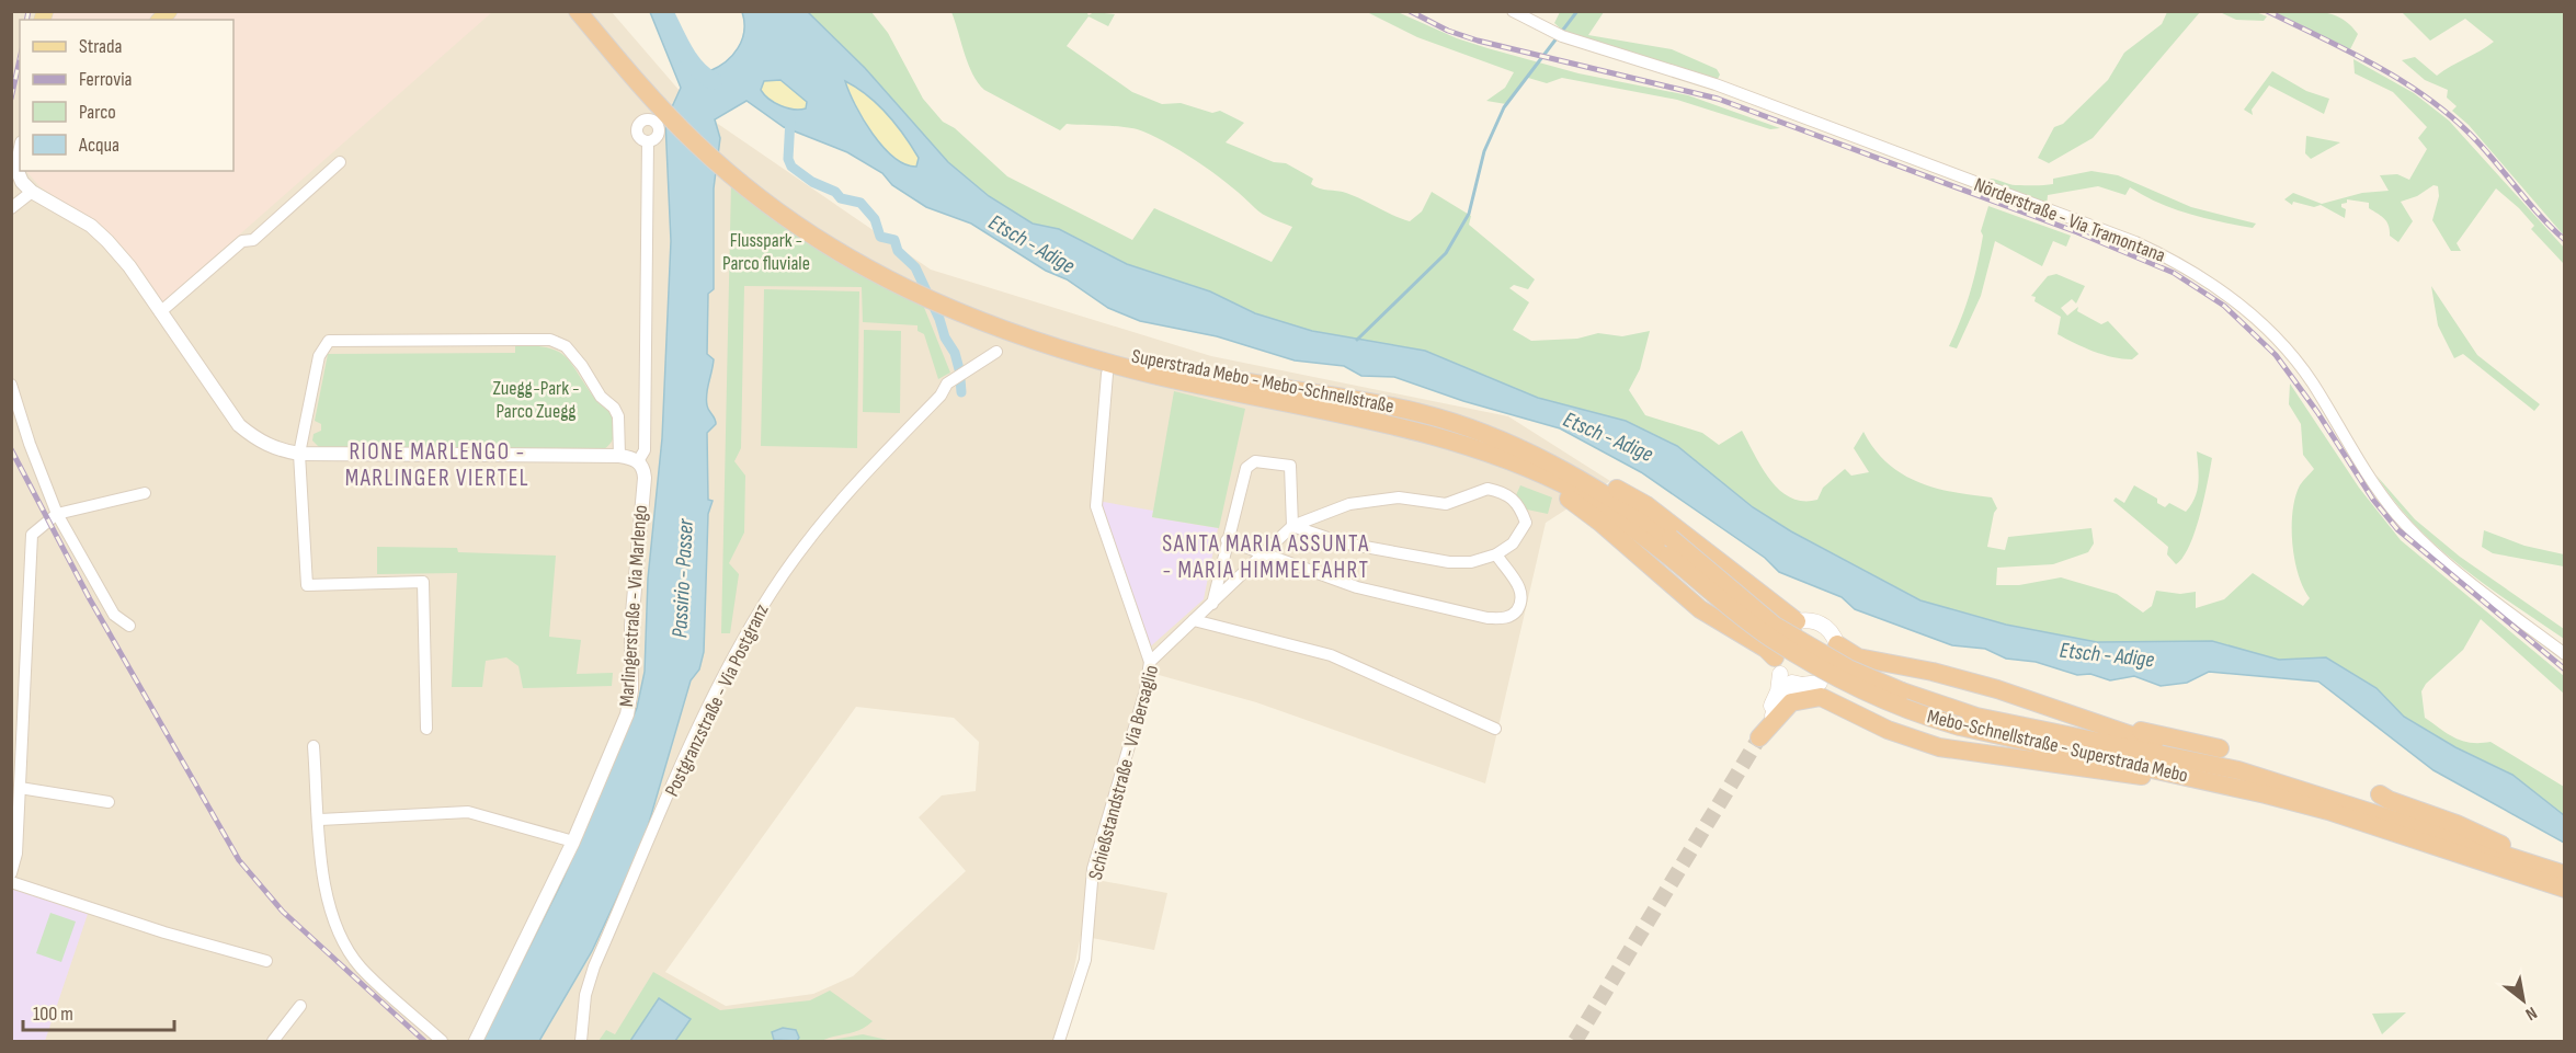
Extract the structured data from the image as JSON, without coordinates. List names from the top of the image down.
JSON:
{
  "streets": {
    "highway": ["Superstrada Mebo - Mebo-Schnellstraße", "Mebo-Schnellstraße - Superstrada Mebo"],
    "street": [
      "Nörderstraße - Via Tramontana",
      "Marlingerstraße - Via Marlengo",
      "Postgranzstraße - Via Postgranz",
      "Schießstandstraße - Via Bersaglio"
    ]
  },
  "crossings": [
    ["Superstrada Mebo - Mebo-Schnellstraße", "Mebo-Schnellstraße - Superstrada Mebo"]
  ],
  "districts": ["RIONE MARLENGO - MARLINGER VIERTEL", "SANTA MARIA ASSUNTA - MARIA HIMMELFAHRT"],
  "water": ["Etsch - Adige", "Passirio - Passer"],
  "parks": ["Flusspark - Parco fluviale", "Zuegg-Park - Parco Zuegg"],
  "legend": [
    "Strada",
    "Ferrovia",
    "Parco",
    "Acqua"
  ],
  "scale_bar": "100 m",
  "north": "bottom right"
}
